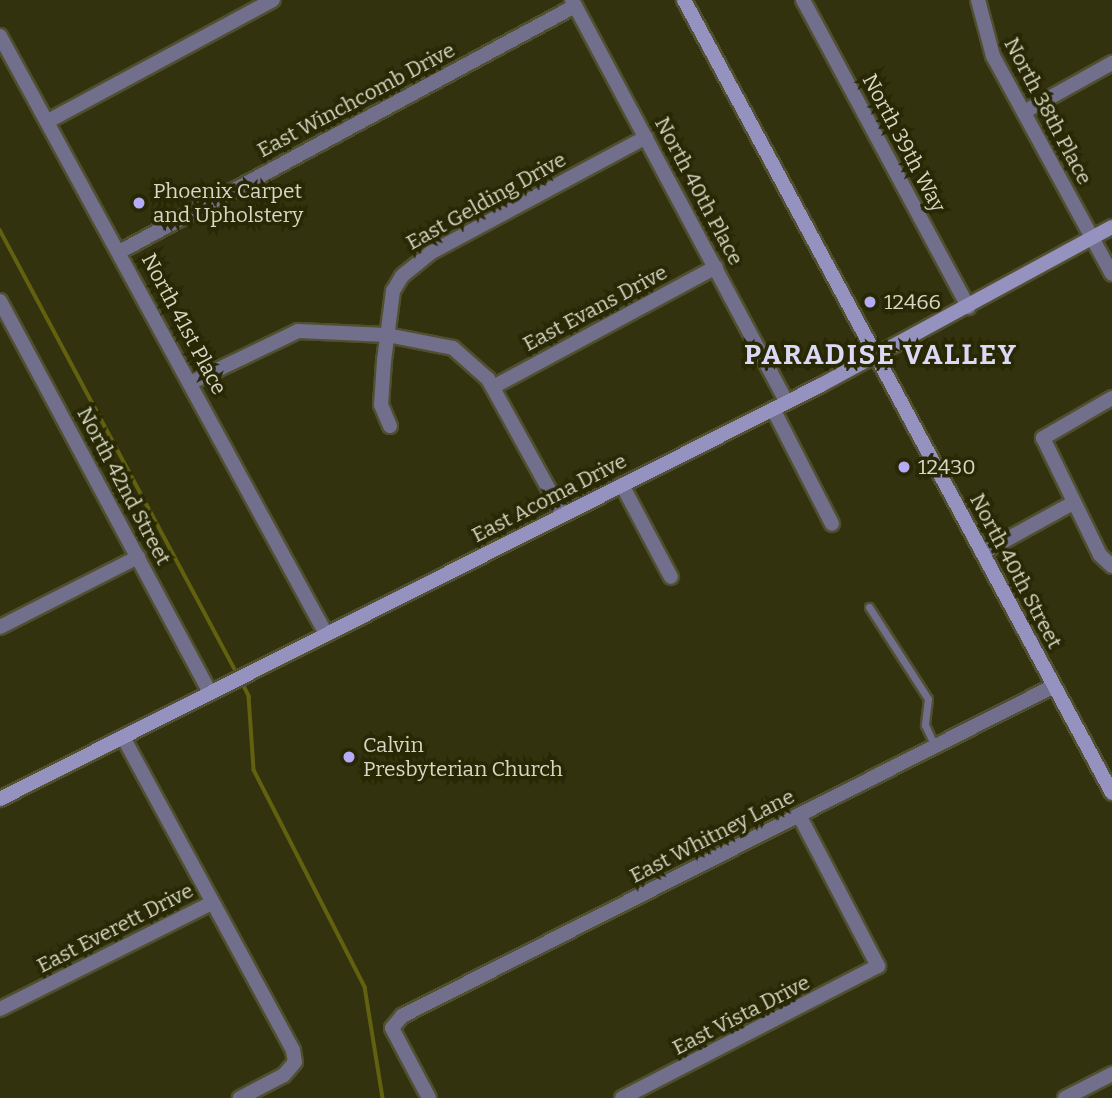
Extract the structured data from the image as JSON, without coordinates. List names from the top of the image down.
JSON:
{
  "streets": {
    "street": [
      "East Winchcomb Drive",
      "North 38th Place",
      "North 39th Way",
      "North 40th Place",
      "East Gelding Drive",
      "East Evans Drive",
      "North 41st Place",
      "North 42nd Street",
      "East Acoma Drive",
      "North 40th Street",
      "East Whitney Lane",
      "East Everett Drive",
      "East Vista Drive"
    ]
  },
  "crossings": [
    ["East Winchcomb Drive", "North 40th Place"],
    ["East Winchcomb Drive", "North 41st Place"],
    ["North 38th Place", "East Acoma Drive"],
    ["North 39th Way", "East Acoma Drive"],
    ["North 40th Place", "East Gelding Drive"],
    ["North 40th Place", "East Evans Drive"],
    ["North 40th Place", "East Acoma Drive"],
    ["North 41st Place", "East Acoma Drive"],
    ["North 42nd Street", "East Acoma Drive"],
    ["East Acoma Drive", "North 40th Street"],
    ["North 40th Street", "East Whitney Lane"],
    ["East Whitney Lane", "East Vista Drive"]
  ],
  "districts": ["PARADISE VALLEY"],
  "places": [
    "Phoenix Carpet and Upholstery",
    "12466",
    "12430",
    "Calvin Presbyterian Church"
  ]
}
